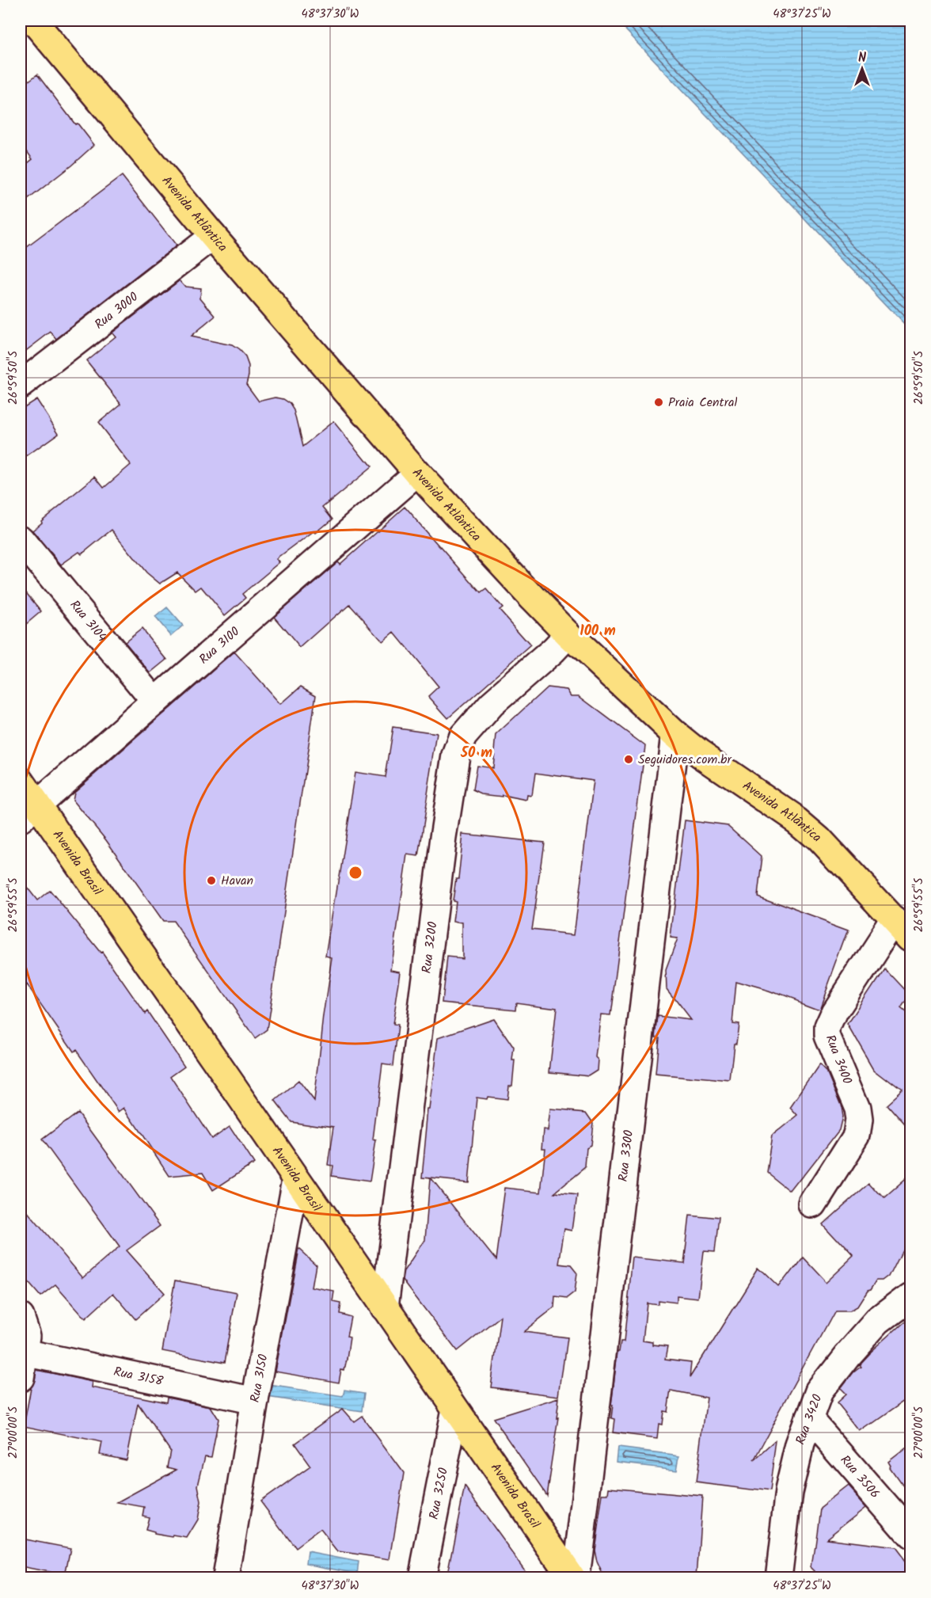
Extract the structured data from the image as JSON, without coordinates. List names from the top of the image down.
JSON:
{
  "streets": {
    "main road": ["Avenida Atlântica", "Avenida Brasil"],
    "street": [
      "Rua 3000",
      "Rua 3104",
      "Rua 3100",
      "Rua 3200",
      "Rua 3400",
      "Rua 3300",
      "Rua 3158",
      "Rua 3150",
      "Rua 3420",
      "Rua 3506",
      "Rua 3250"
    ]
  },
  "crossings": [
    ["Avenida Atlântica", "Rua 3000"],
    ["Avenida Atlântica", "Rua 3100"],
    ["Avenida Atlântica", "Rua 3200"],
    ["Avenida Atlântica", "Rua 3400"],
    ["Avenida Atlântica", "Rua 3300"],
    ["Rua 3104", "Rua 3100"],
    ["Rua 3100", "Avenida Brasil"],
    ["Avenida Brasil", "Rua 3200"],
    ["Avenida Brasil", "Rua 3150"],
    ["Avenida Brasil", "Rua 3250"],
    ["Rua 3158", "Rua 3150"],
    ["Rua 3420", "Rua 3506"]
  ],
  "places": ["Praia Central", "Seguidores.com.br", "Havan"],
  "north": "top",
  "coordinates": [
    "48°37'30\"W",
    "48°37'25\"W",
    "26°59'50\"S",
    "26°59'55\"S",
    "27°00'00\"S"
  ],
  "rings": ["100 m", "50 m"]
}
